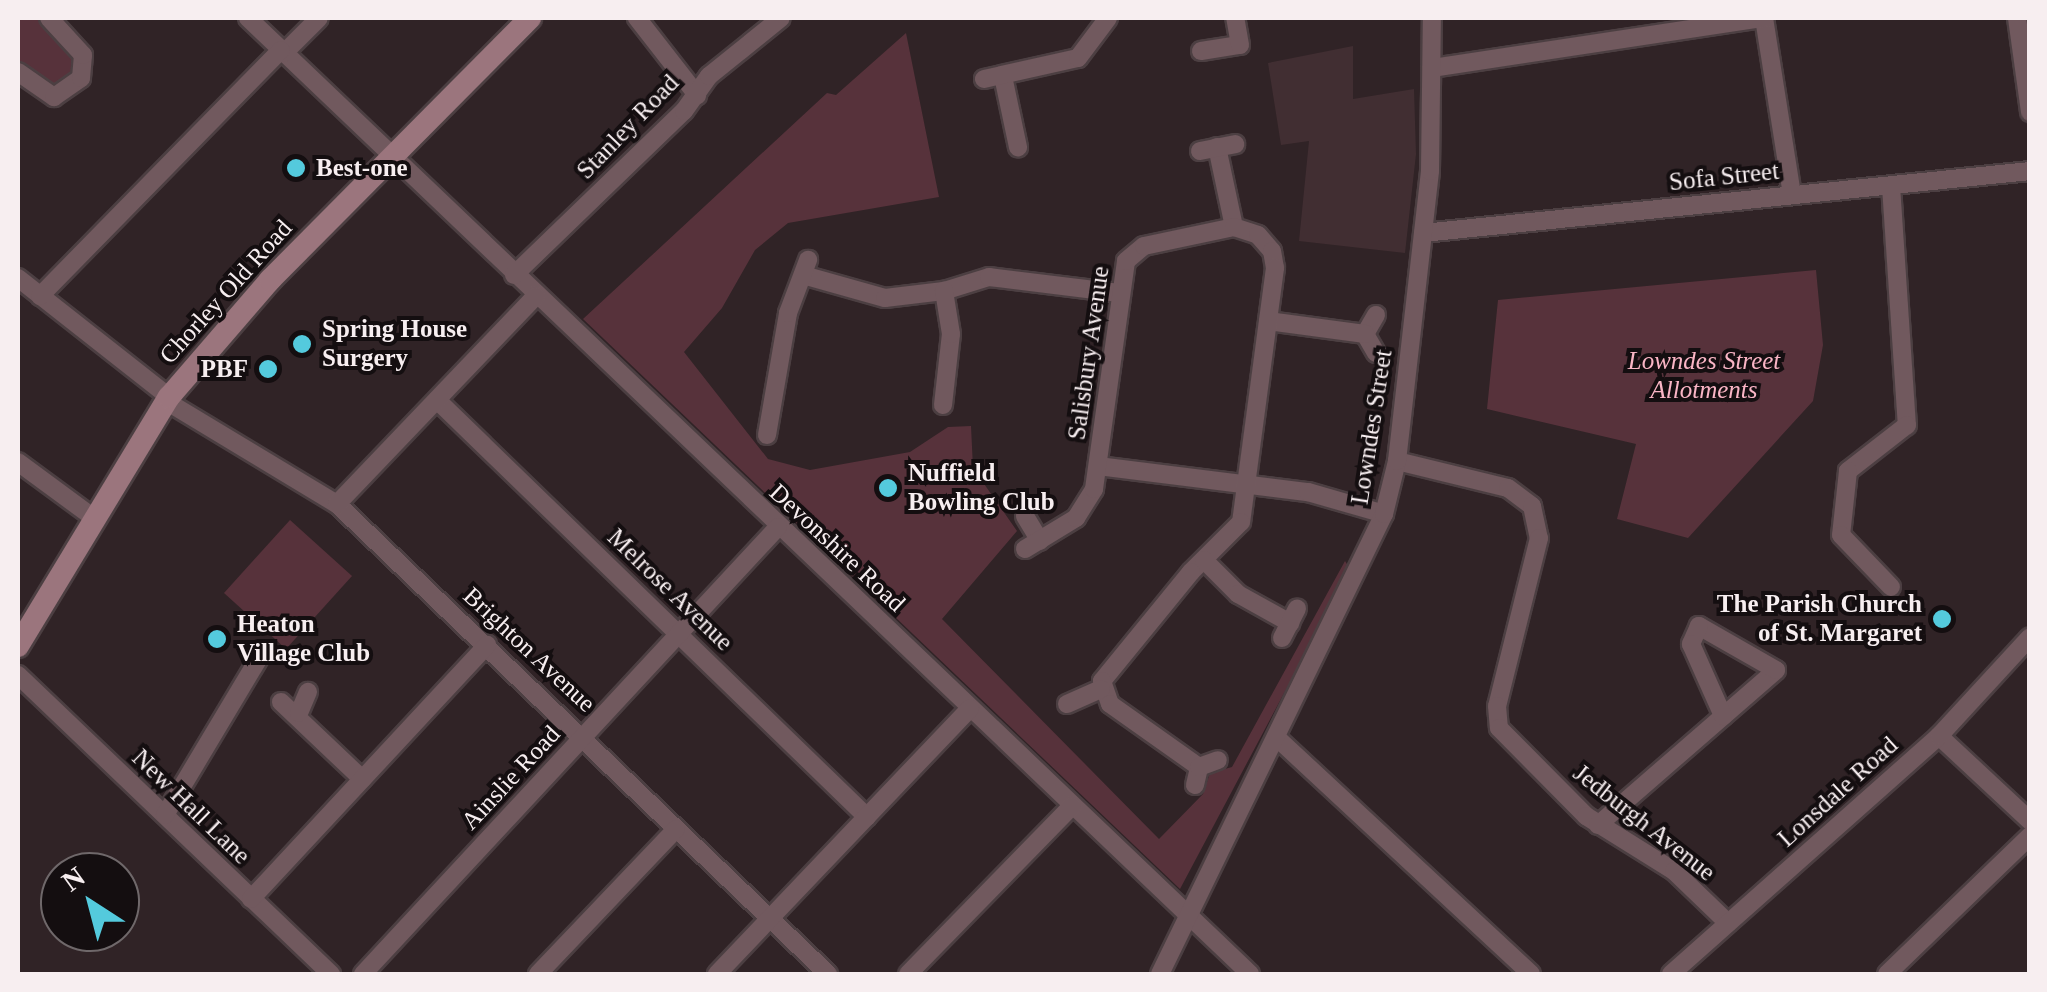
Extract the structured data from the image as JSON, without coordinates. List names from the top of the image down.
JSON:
{
  "streets": {
    "main road": ["Chorley Old Road"],
    "street": [
      "Stanley Road",
      "Sofa Street",
      "Salisbury Avenue",
      "Lowndes Street",
      "Devonshire Road",
      "Melrose Avenue",
      "Brighton Avenue",
      "Ainslie Road",
      "Lonsdale Road",
      "New Hall Lane",
      "Jedburgh Avenue"
    ]
  },
  "crossings": [
    ["Stanley Road", "Devonshire Road"],
    ["Sofa Street", "Lowndes Street"],
    ["Chorley Old Road", "Devonshire Road"],
    ["Chorley Old Road", "Brighton Avenue"],
    ["Lowndes Street", "Devonshire Road"],
    ["Lowndes Street", "Jedburgh Avenue"],
    ["Devonshire Road", "Ainslie Road"],
    ["Melrose Avenue", "Ainslie Road"],
    ["Brighton Avenue", "Ainslie Road"],
    ["Lonsdale Road", "Jedburgh Avenue"]
  ],
  "parks": ["Lowndes Street Allotments"],
  "places": [
    "Best-one",
    "Spring House Surgery",
    "PBF",
    "Nuffield Bowling Club",
    "The Parish Church of St. Margaret",
    "Heaton Village Club"
  ],
  "north": "top left"
}
